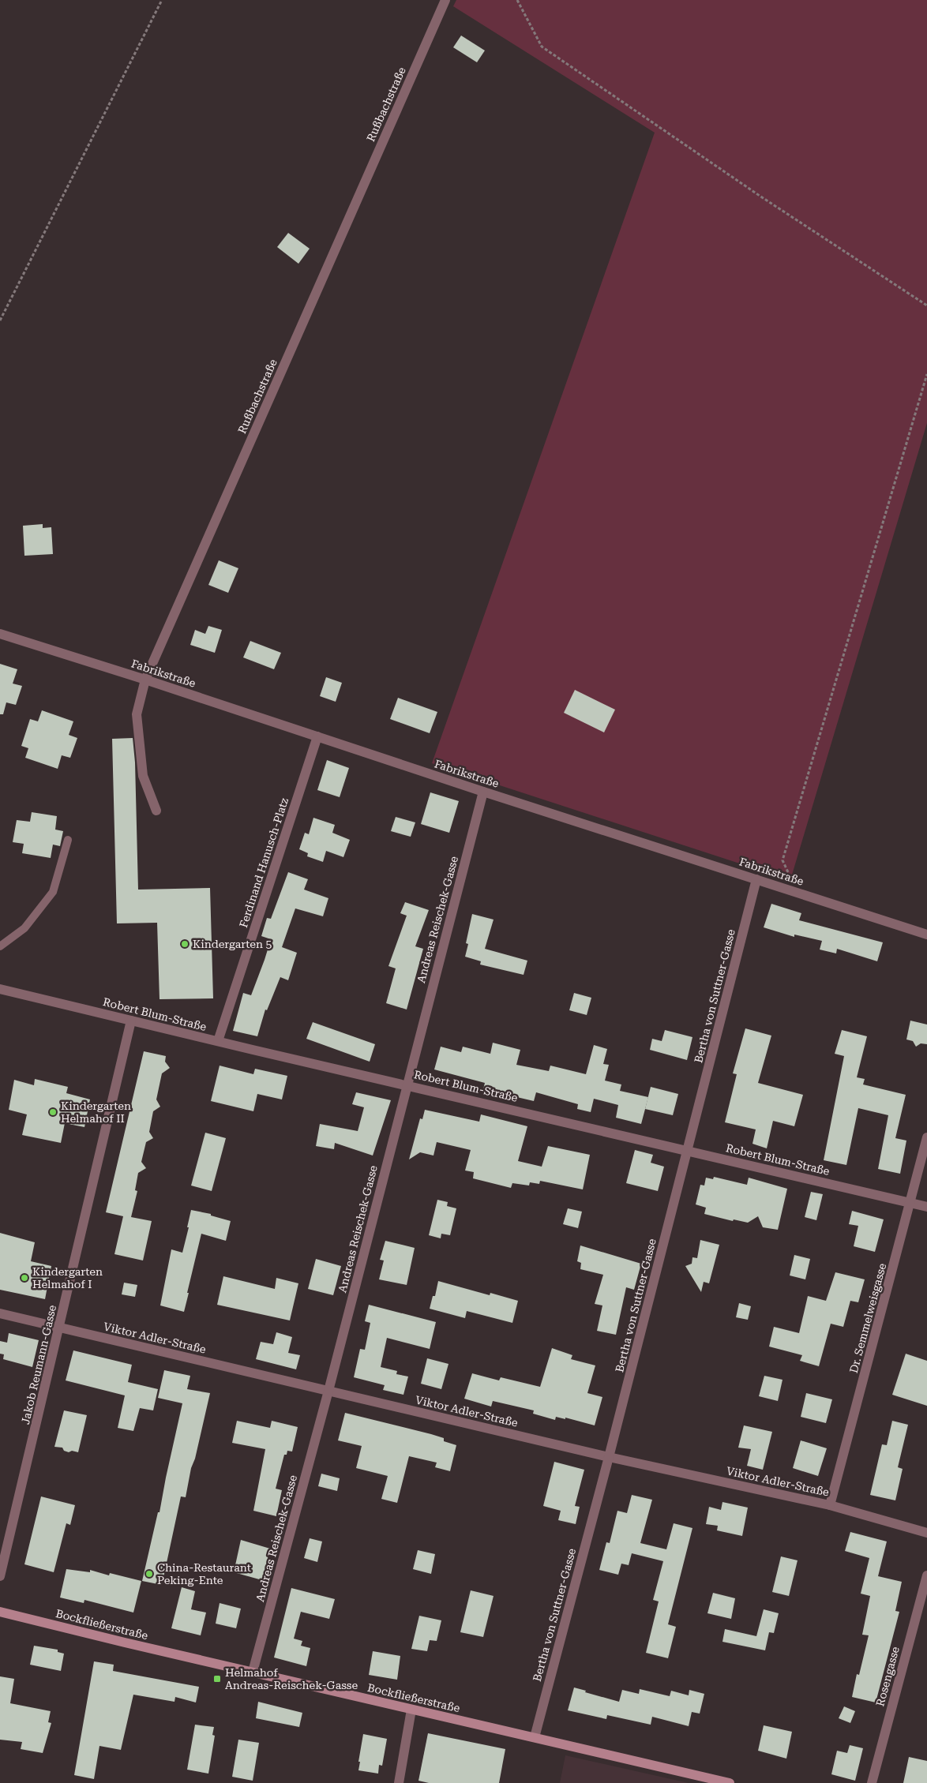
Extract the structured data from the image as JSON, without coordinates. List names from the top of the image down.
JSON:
{
  "streets": {
    "main road": ["Bockfließerstraße"],
    "street": [
      "Rußbachstraße",
      "Fabrikstraße",
      "Ferdinand Hanusch-Platz",
      "Andreas Reischek-Gasse",
      "Bertha von Suttner-Gasse",
      "Robert Blum-Straße",
      "Dr. Semmelweisgasse",
      "Viktor Adler-Straße",
      "Jakob Reumann-Gasse",
      "Rosengasse"
    ]
  },
  "crossings": [
    ["Rußbachstraße", "Fabrikstraße"],
    ["Fabrikstraße", "Ferdinand Hanusch-Platz"],
    ["Fabrikstraße", "Andreas Reischek-Gasse"],
    ["Fabrikstraße", "Bertha von Suttner-Gasse"],
    ["Ferdinand Hanusch-Platz", "Robert Blum-Straße"],
    ["Andreas Reischek-Gasse", "Robert Blum-Straße"],
    ["Andreas Reischek-Gasse", "Viktor Adler-Straße"],
    ["Andreas Reischek-Gasse", "Bockfließerstraße"],
    ["Bertha von Suttner-Gasse", "Robert Blum-Straße"],
    ["Bertha von Suttner-Gasse", "Viktor Adler-Straße"],
    ["Bertha von Suttner-Gasse", "Bockfließerstraße"],
    ["Robert Blum-Straße", "Dr. Semmelweisgasse"],
    ["Robert Blum-Straße", "Jakob Reumann-Gasse"],
    ["Dr. Semmelweisgasse", "Viktor Adler-Straße"],
    ["Viktor Adler-Straße", "Jakob Reumann-Gasse"]
  ],
  "places": {
    "other": [
      "Kindergarten 5",
      "Kindergarten Helmahof II",
      "Kindergarten Helmahof I",
      "China-Restaurant Peking-Ente"
    ],
    "transit": ["Helmahof Andreas-Reischek-Gasse"]
  }
}
